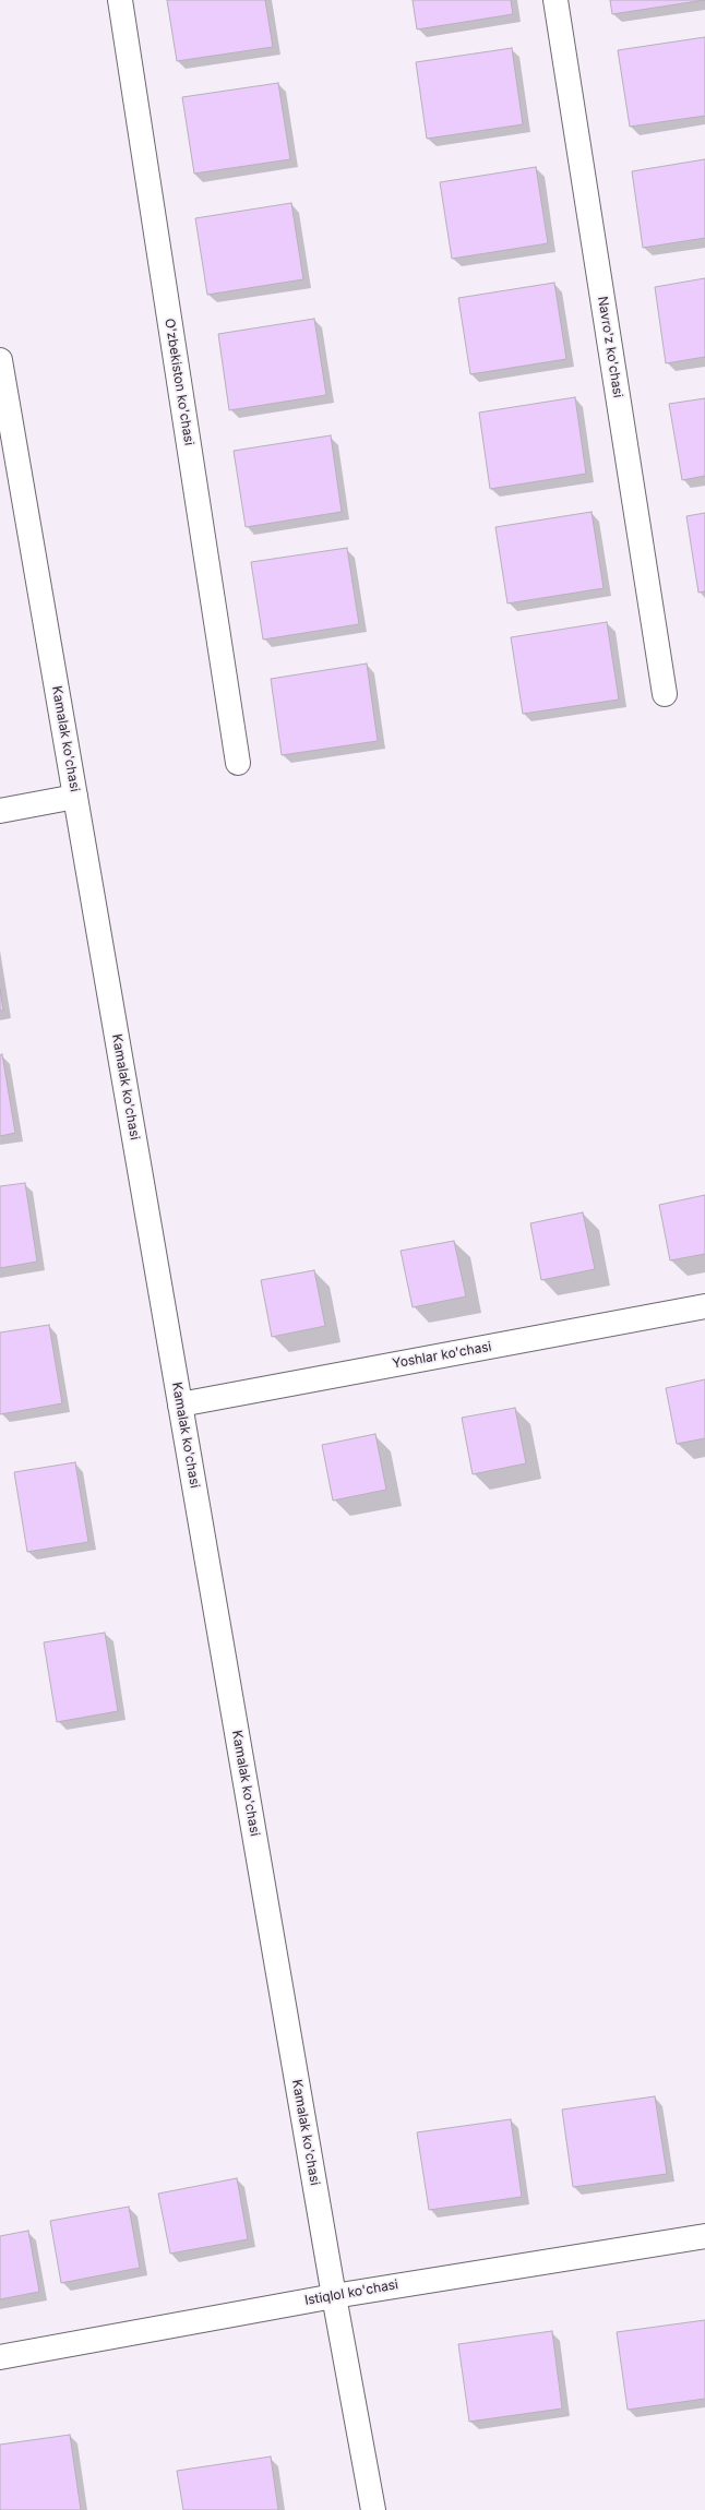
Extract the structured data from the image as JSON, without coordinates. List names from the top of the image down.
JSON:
{
  "streets": {
    "street": [
      "Navro'z ko'chasi",
      "O'zbekiston ko'chasi",
      "Kamalak ko'chasi",
      "Yoshlar ko'chasi",
      "Istiqlol ko'chasi"
    ]
  },
  "crossings": [
    ["Kamalak ko'chasi", "Yoshlar ko'chasi"],
    ["Kamalak ko'chasi", "Istiqlol ko'chasi"]
  ]
}
